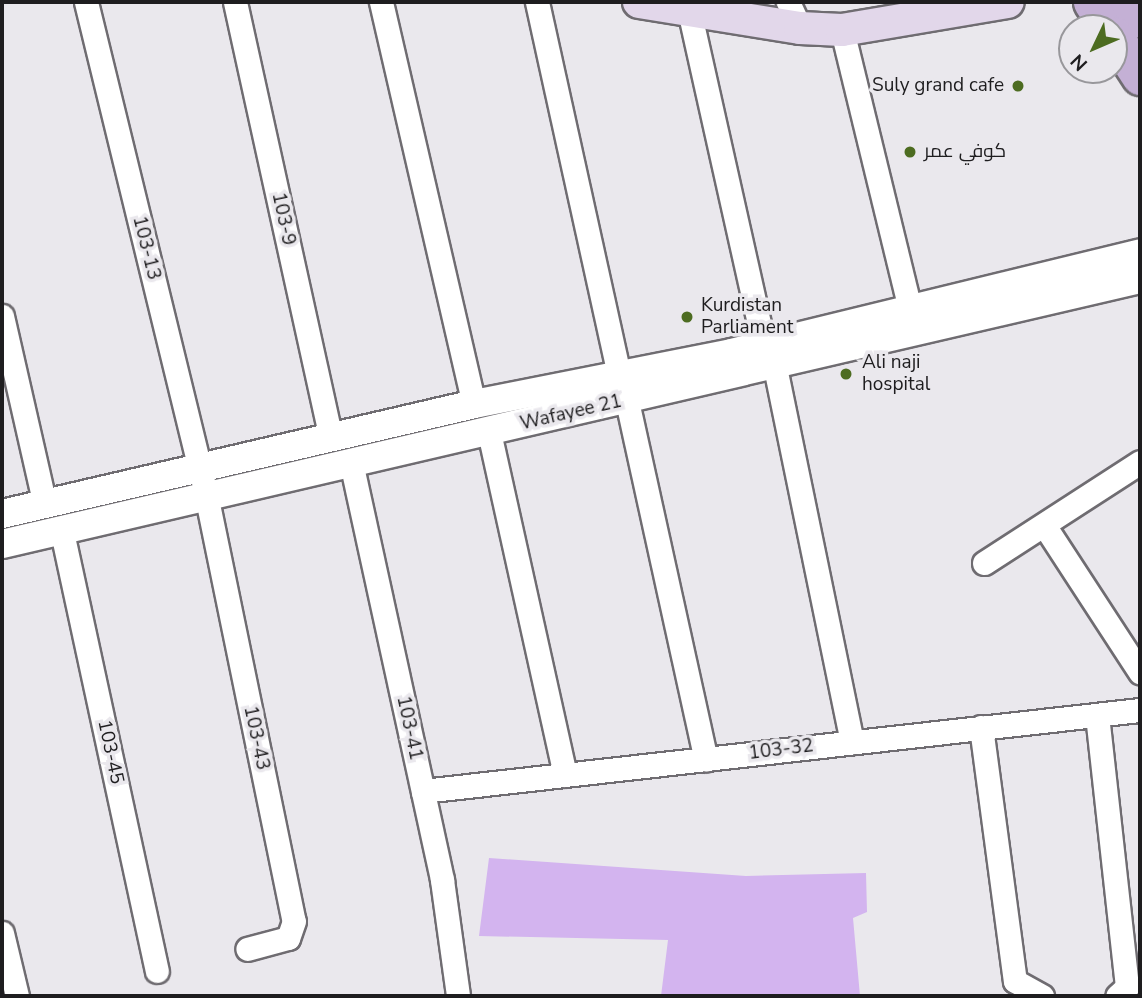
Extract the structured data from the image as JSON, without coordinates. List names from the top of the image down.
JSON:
{
  "streets": {
    "street": [
      "103-9",
      "103-13",
      "Wafayee 21",
      "103-41",
      "103-43",
      "103-32",
      "103-45"
    ]
  },
  "crossings": [
    ["103-9", "Wafayee 21"],
    ["103-13", "Wafayee 21"],
    ["103-13", "103-43"],
    ["Wafayee 21", "103-41"],
    ["Wafayee 21", "103-43"],
    ["Wafayee 21", "103-45"],
    ["103-41", "103-32"]
  ],
  "places": [
    "Suly grand cafe",
    "كوفي عمر",
    "Kurdistan Parliament",
    "Ali naji hospital"
  ],
  "north": "bottom left"
}
